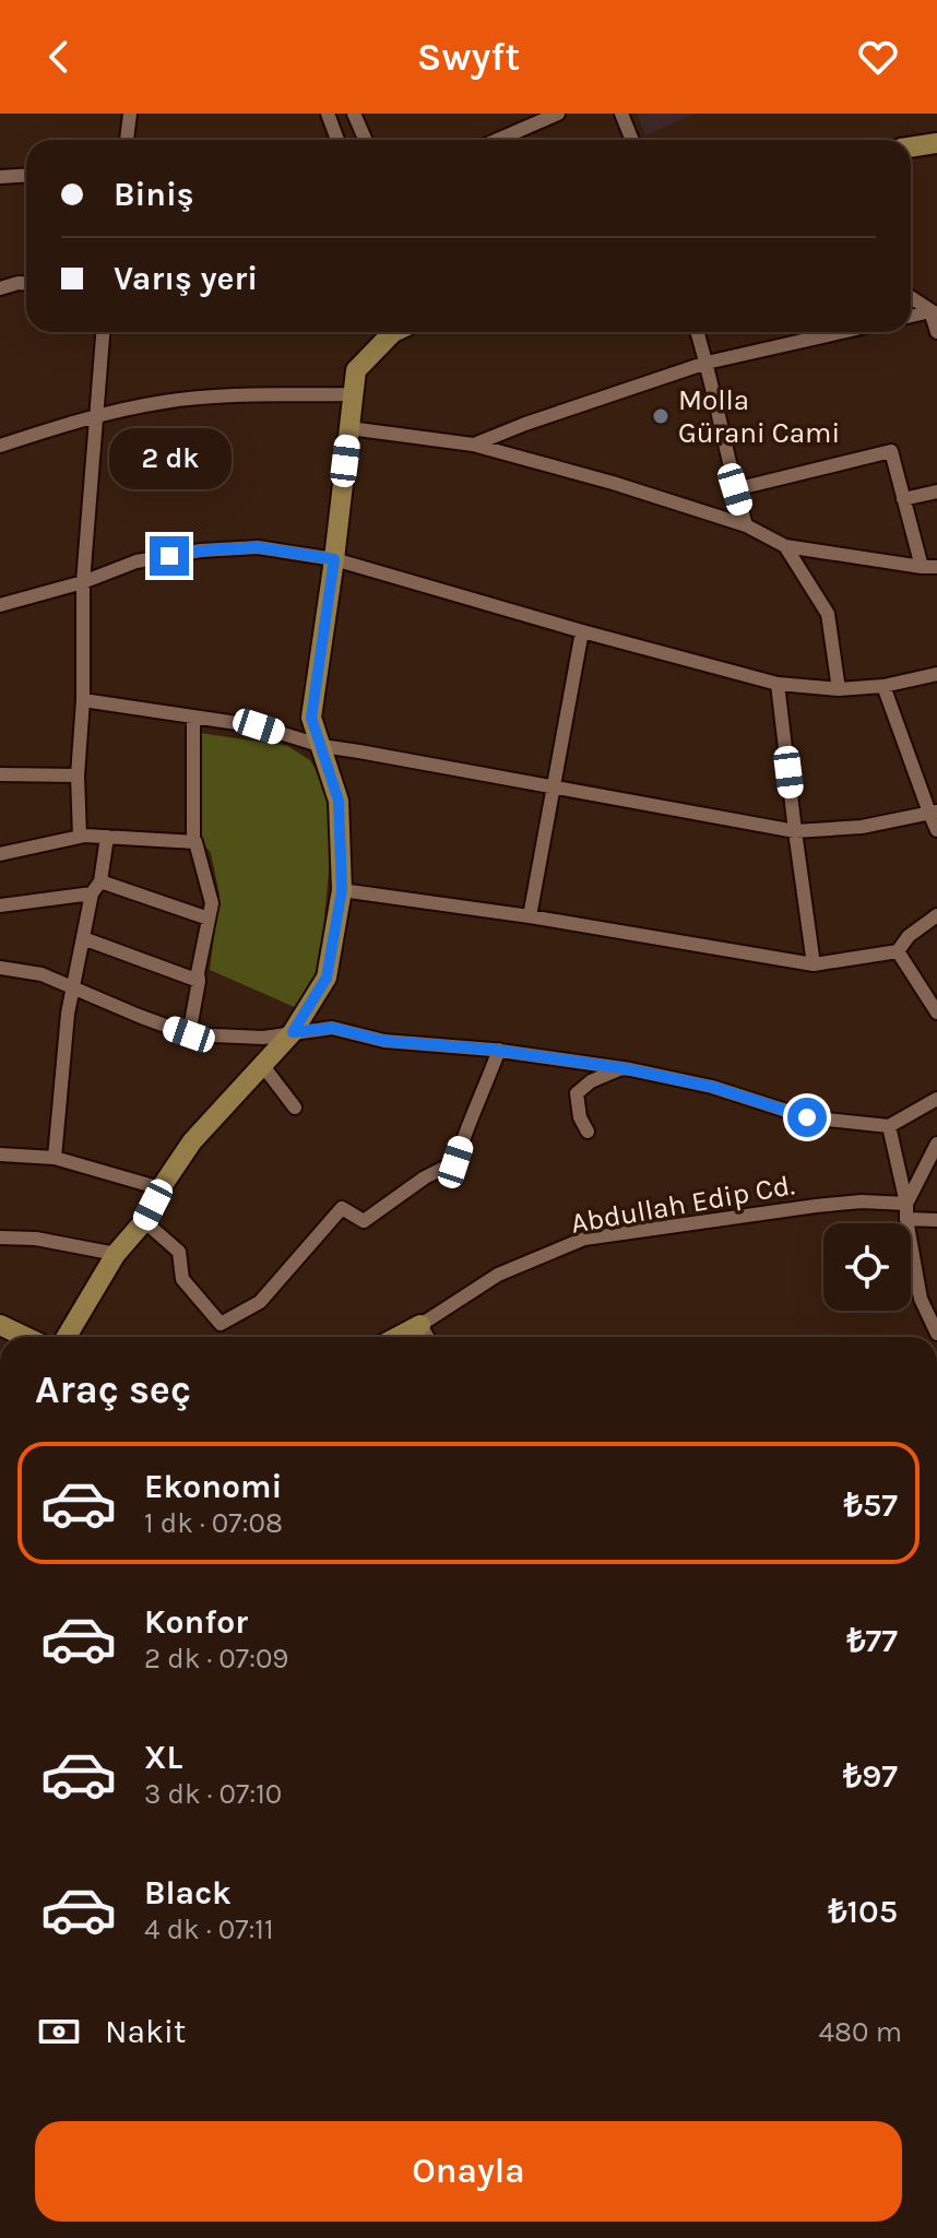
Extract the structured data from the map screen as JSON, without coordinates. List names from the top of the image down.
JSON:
{
  "streets": {
    "street": ["Abdullah Edip Cd."]
  },
  "places": ["Molla Gürani Cami"],
  "page": {
    "header": "Swyft",
    "banner": ["Biniş", "Varış yeri"],
    "bubble": "2 dk",
    "heading": "Araç seç",
    "list": [
      {
        "name": "Ekonomi",
        "note": "1 dk · 07:08",
        "value": "₺57"
      },
      {
        "name": "Konfor",
        "note": "2 dk · 07:09",
        "value": "₺77"
      },
      {
        "name": "XL",
        "note": "3 dk · 07:10",
        "value": "₺97"
      },
      {
        "name": "Black",
        "note": "4 dk · 07:11",
        "value": "₺105"
      }
    ],
    "pay": ["Nakit", "480 m"],
    "buttons": "Onayla"
  }
}
